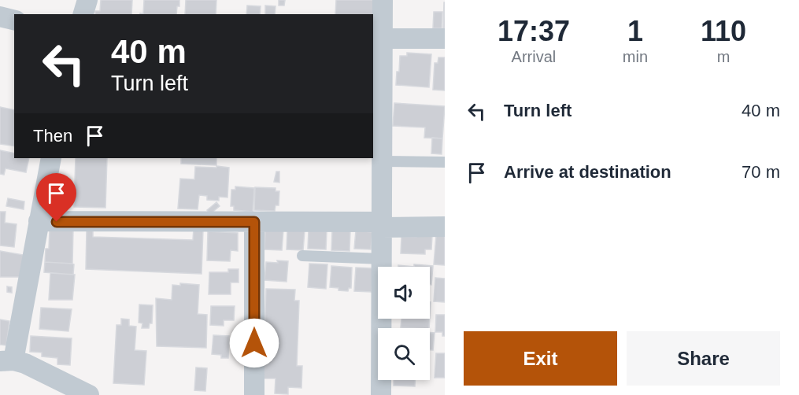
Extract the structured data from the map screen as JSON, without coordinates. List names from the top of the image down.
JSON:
{
  "page": {
    "eta": [
      "17:37",
      "Arrival",
      "1",
      "min",
      "110",
      "m"
    ],
    "turn": ["40 m", "Turn left"],
    "list": [
      {
        "name": "Turn left",
        "value": "40 m"
      },
      {
        "name": "Arrive at destination",
        "value": "70 m"
      }
    ],
    "then": "Then",
    "buttons": ["Exit", "Share"]
  }
}
